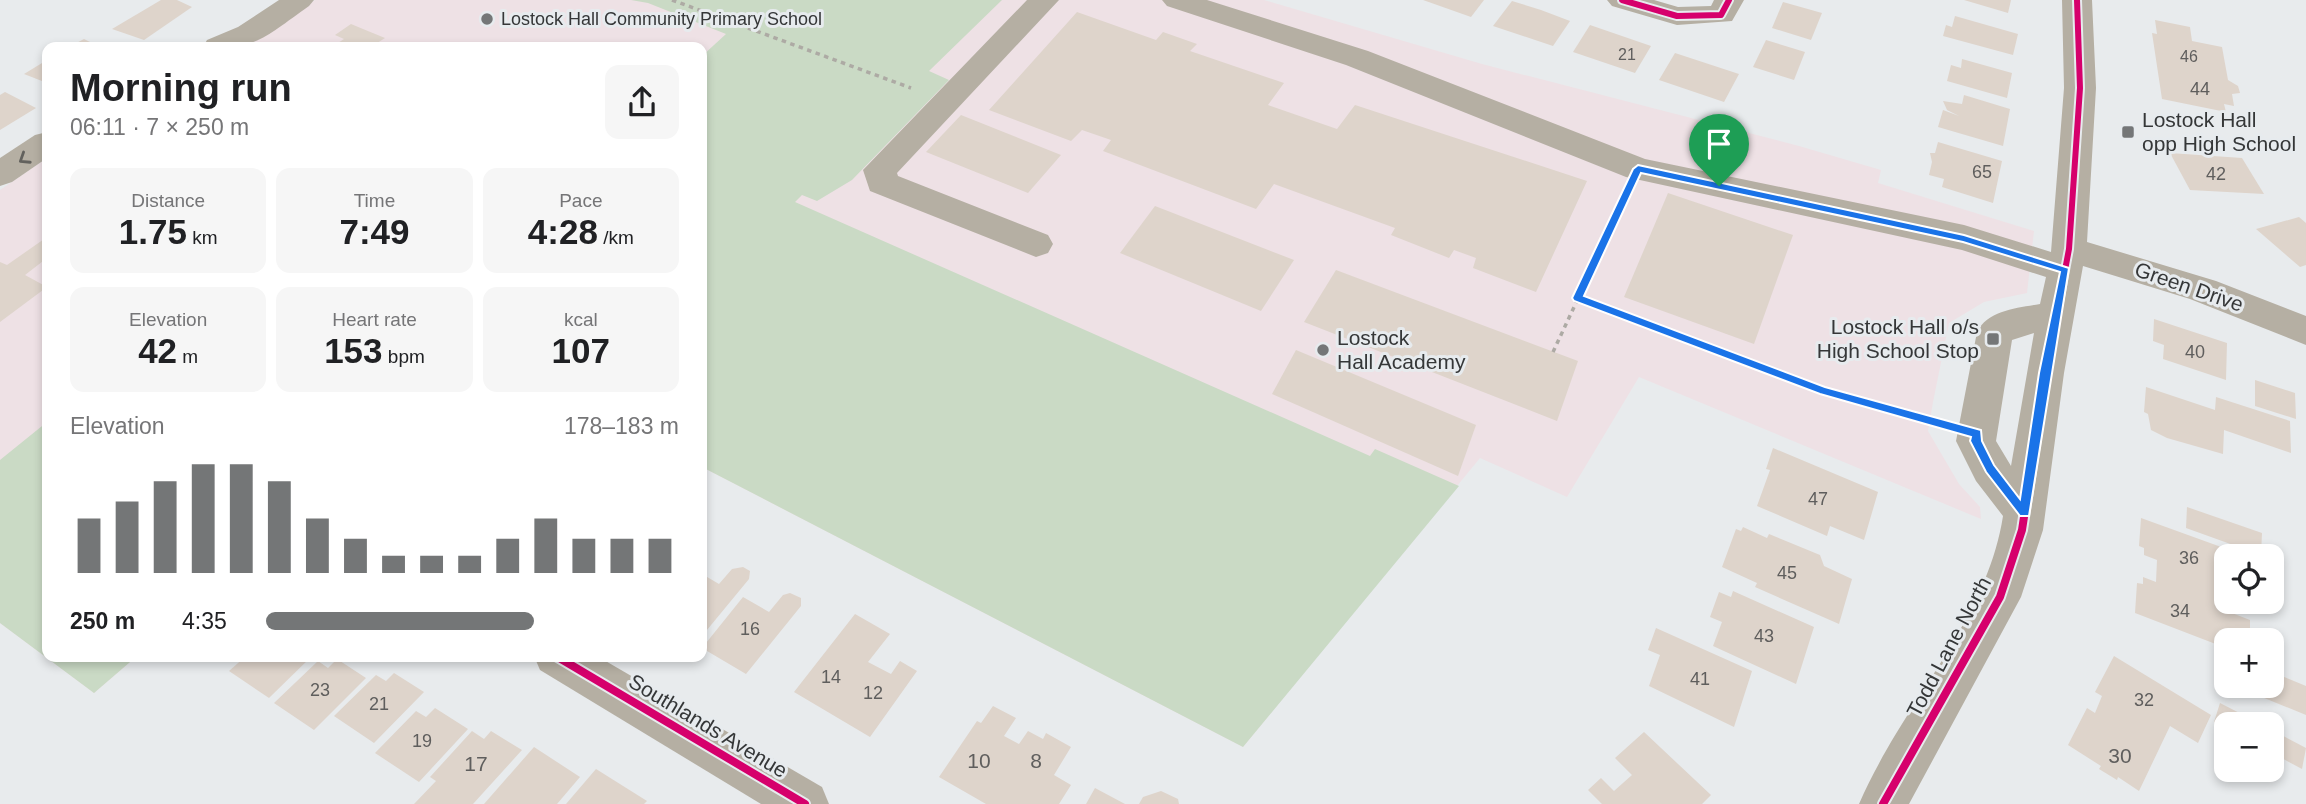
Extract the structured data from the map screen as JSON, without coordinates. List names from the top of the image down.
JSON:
{
  "streets": {
    "street": ["Green Drive", "Todd Lane North", "Southlands Avenue"]
  },
  "crossings": [
    ["Green Drive", "Todd Lane North"]
  ],
  "places": {
    "other": ["Lostock Hall Community Primary School", "Lostock Hall Academy"],
    "transit": ["Lostock Hall opp High School", "Lostock Hall o/s High School Stop"]
  },
  "house_numbers": [
    "21",
    "46",
    "44",
    "65",
    "42",
    "40",
    "47",
    "36",
    "45",
    "34",
    "16",
    "43",
    "14",
    "41",
    "23",
    "12",
    "32",
    "21",
    "19",
    "30",
    "10",
    "8",
    "17"
  ],
  "page": {
    "heading": ["Morning run", "06:11 · 7 × 250 m"],
    "stats": [
      ["Distance", "1.75 km"],
      ["Time", "7:49"],
      ["Pace", "4:28 /km"],
      ["Elevation", "42 m"],
      ["Heart rate", "153 bpm"],
      ["kcal", "107"]
    ],
    "chart": ["Elevation", "178–183 m"],
    "map_buttons": ["+", "−"],
    "list": [
      {
        "name": "250 m",
        "note": "4:35"
      }
    ]
  }
}
